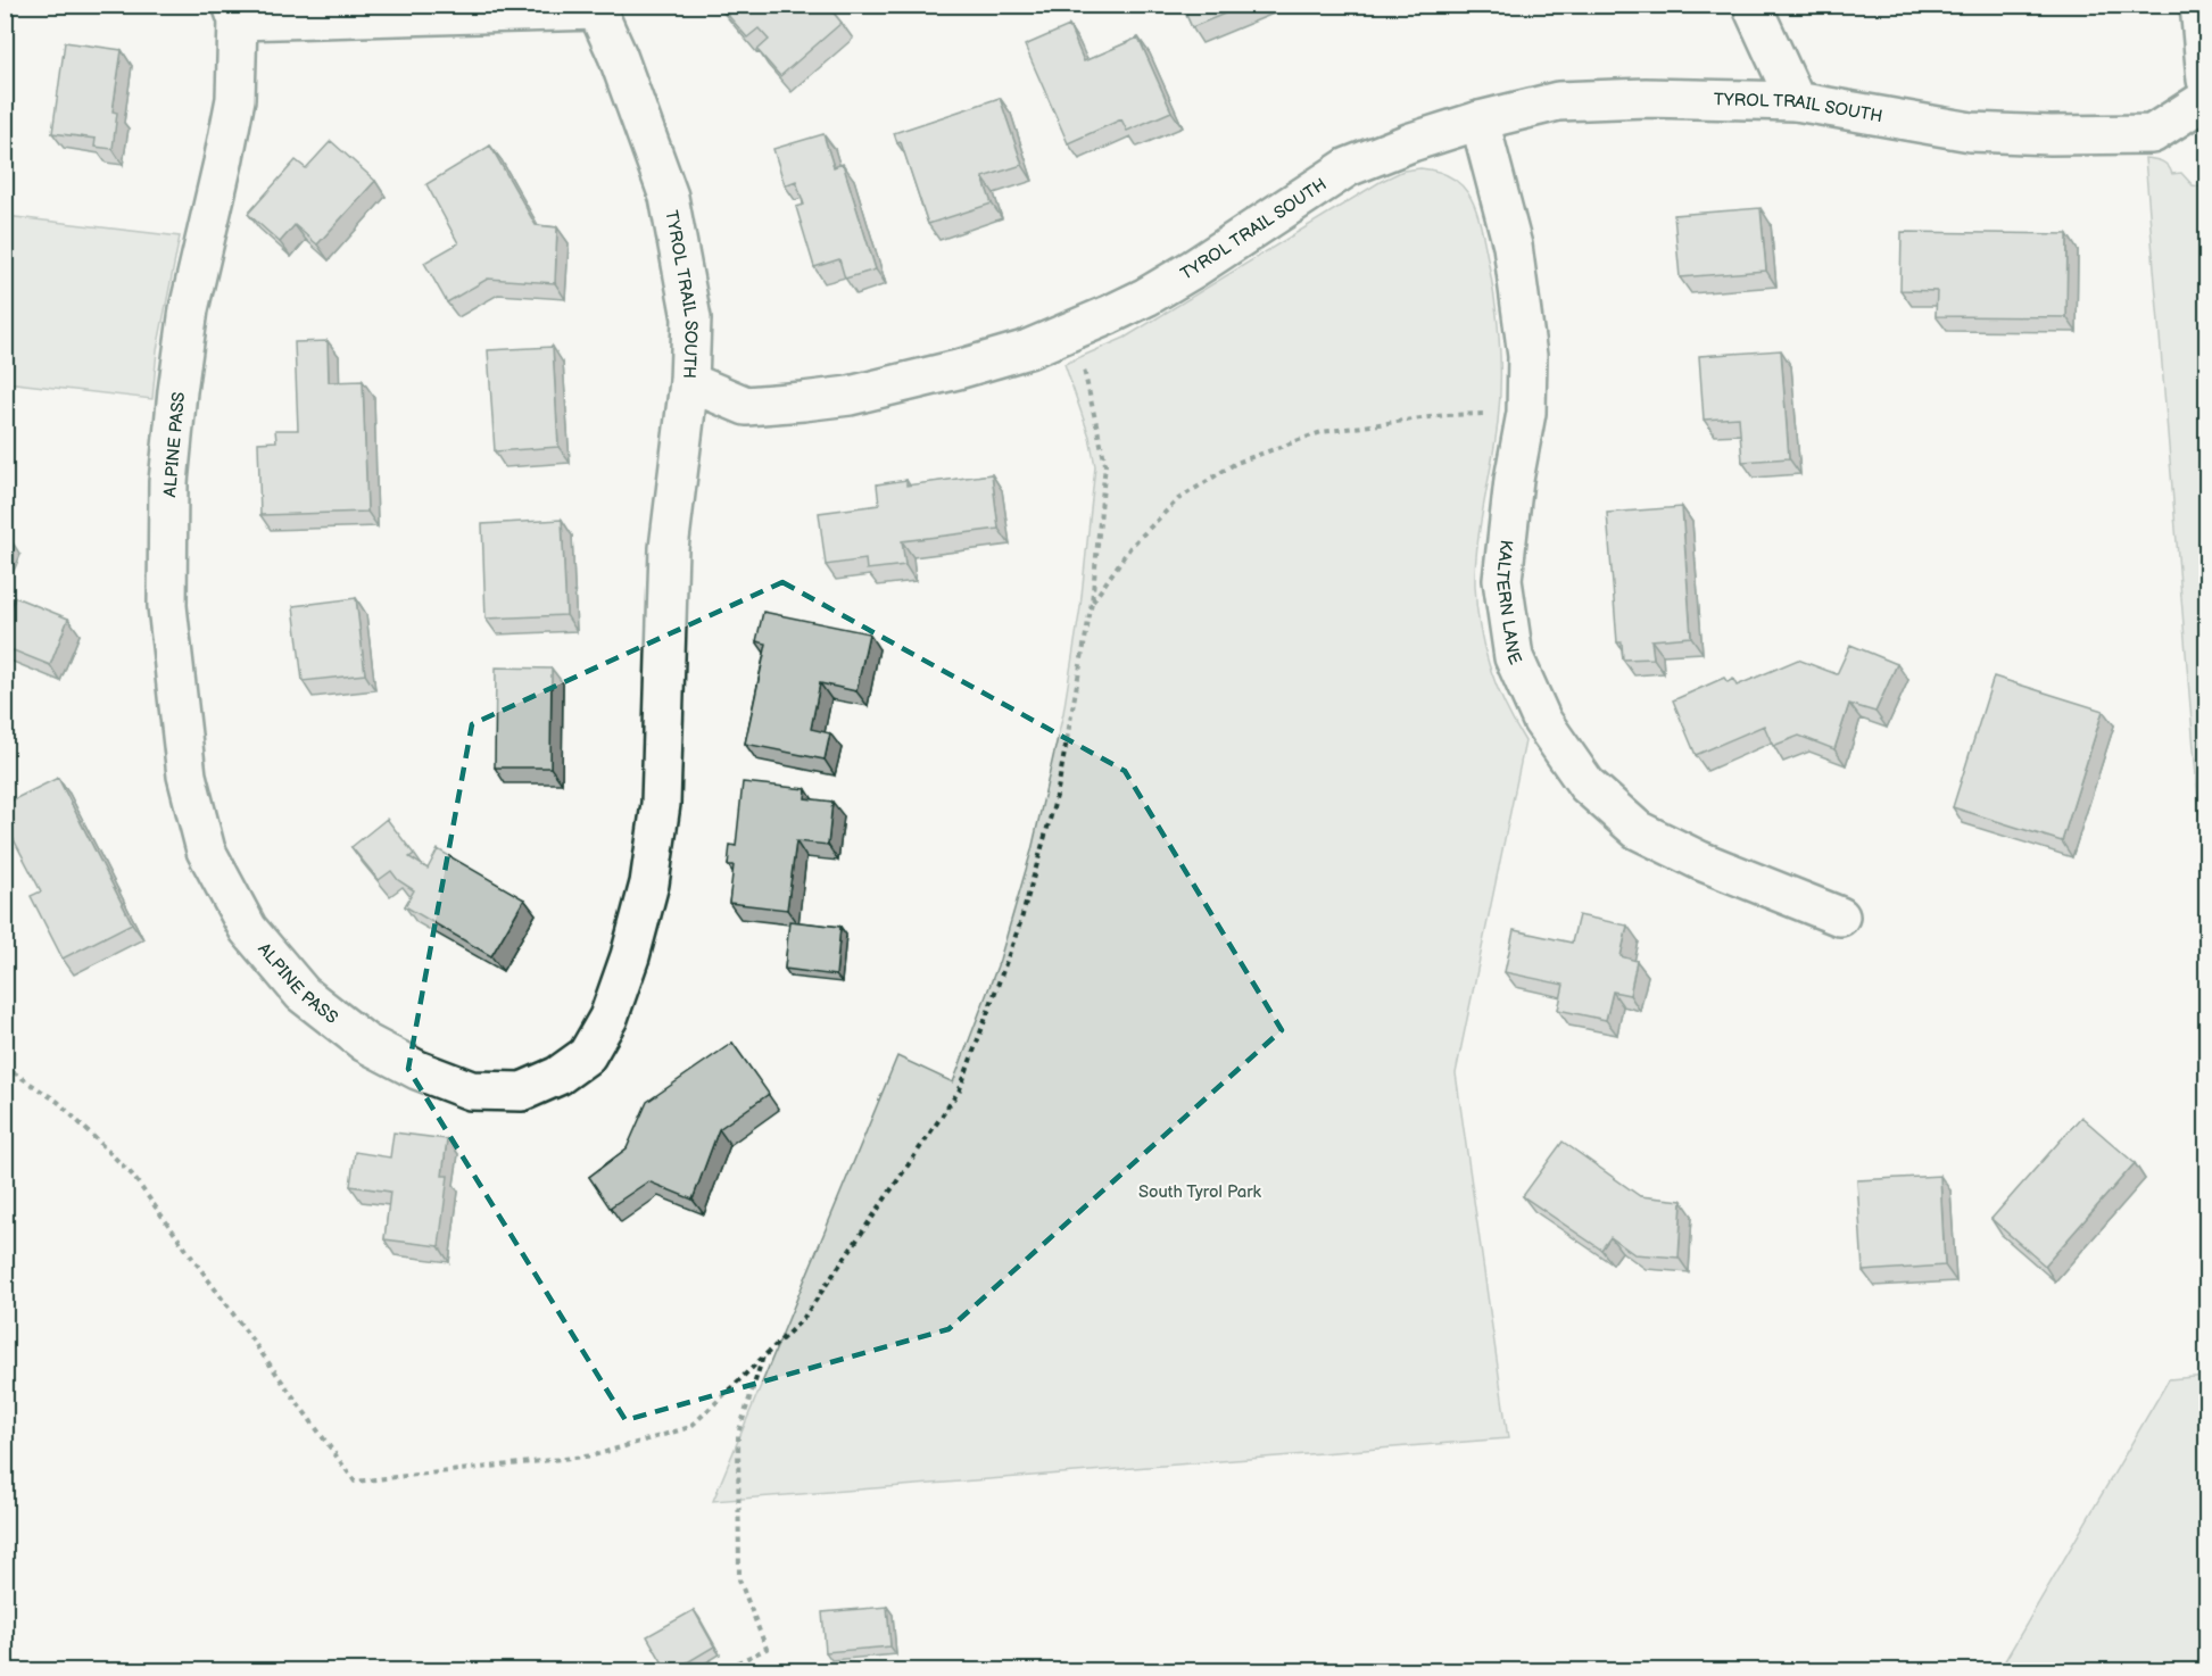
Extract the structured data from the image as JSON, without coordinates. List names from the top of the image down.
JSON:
{
  "streets": {
    "street": ["TYROL TRAIL SOUTH", "ALPINE PASS", "KALTERN LANE"]
  },
  "crossings": [
    ["TYROL TRAIL SOUTH", "ALPINE PASS"],
    ["TYROL TRAIL SOUTH", "KALTERN LANE"]
  ],
  "parks": ["South Tyrol Park"]
}
